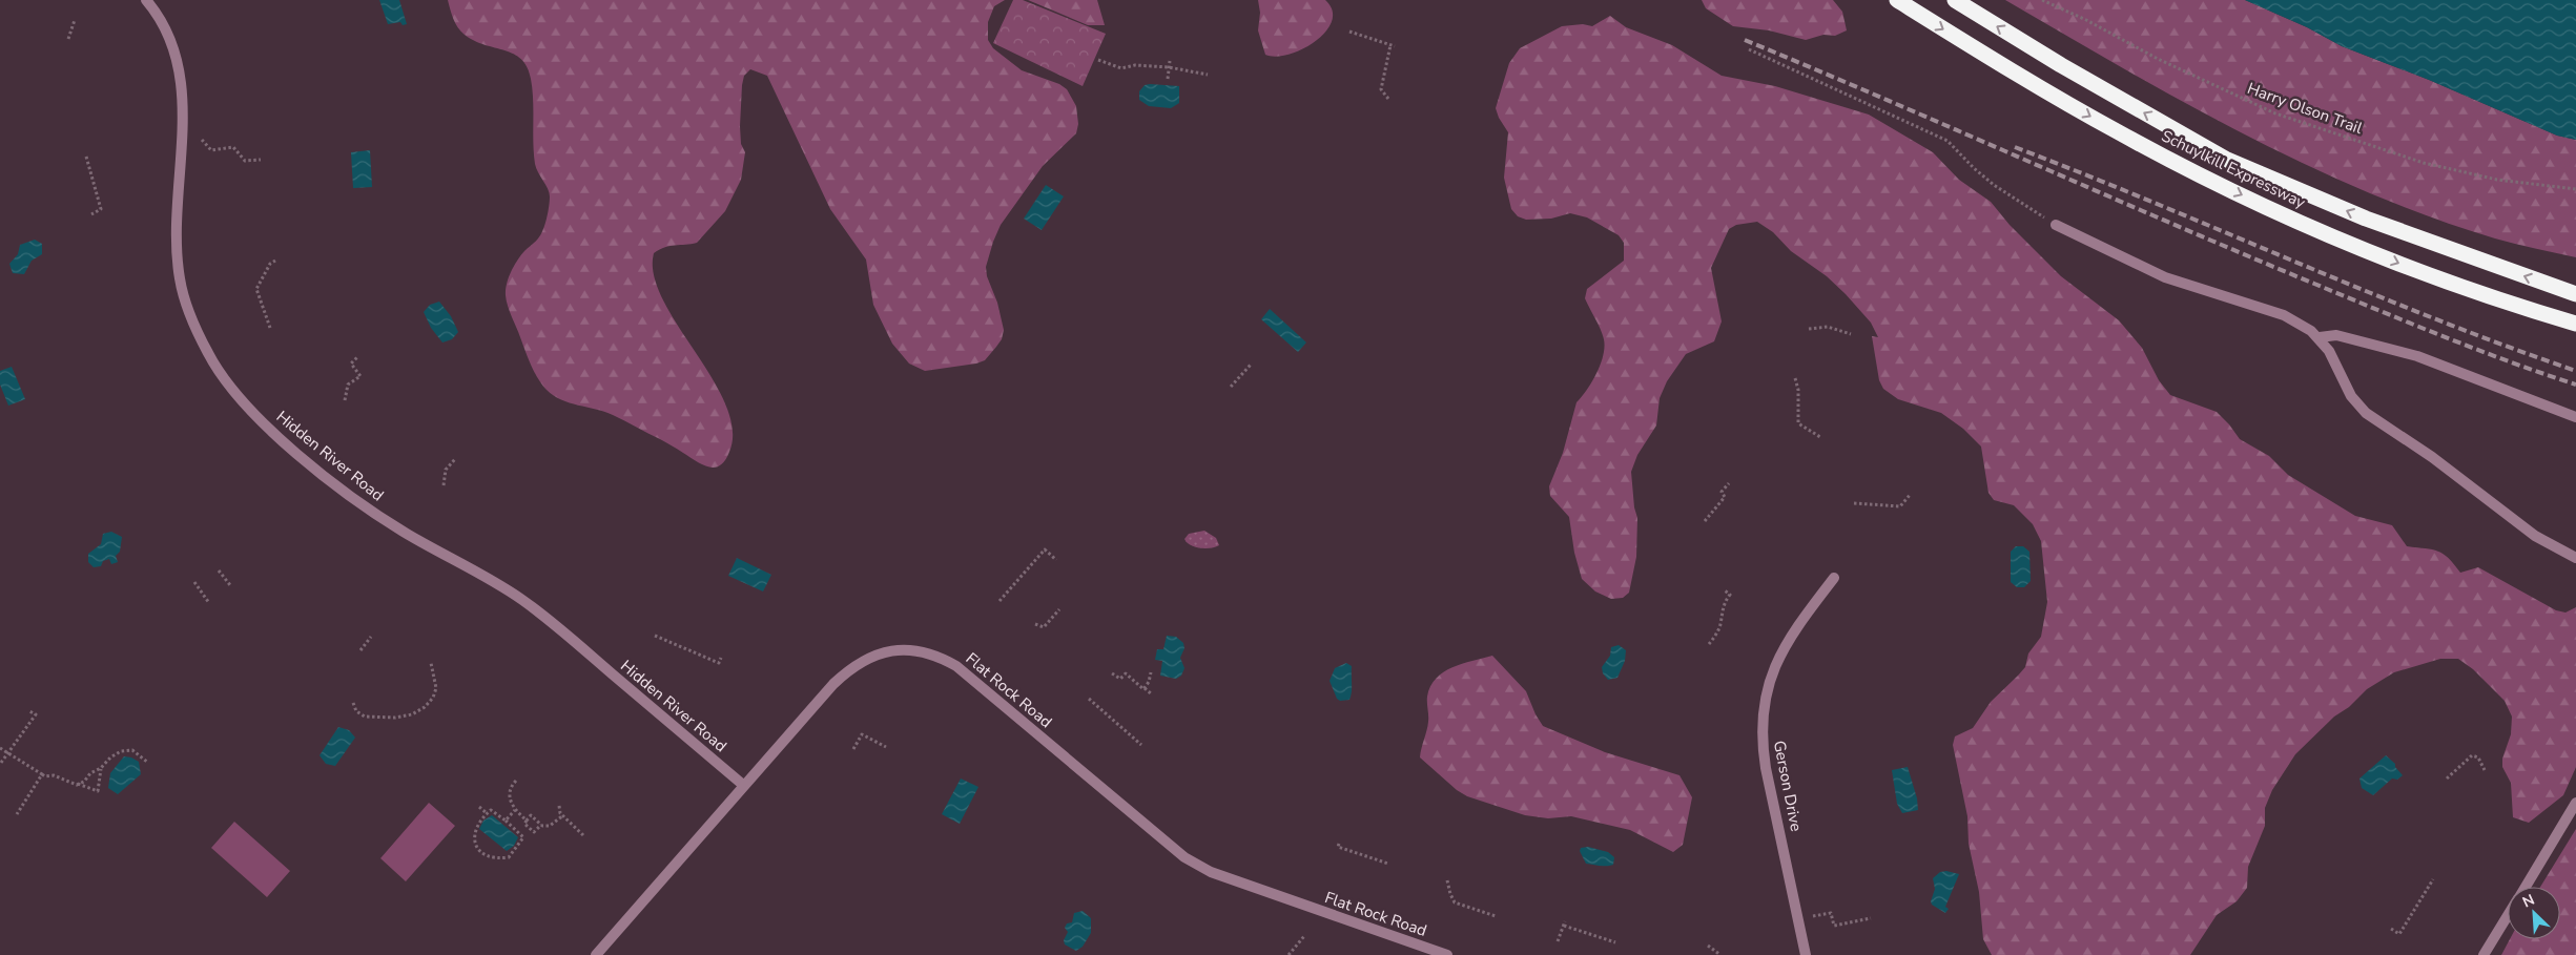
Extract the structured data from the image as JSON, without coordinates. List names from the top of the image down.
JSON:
{
  "streets": {
    "highway": ["Schuylkill Expressway"],
    "street": ["Hidden River Road", "Flat Rock Road", "Gerson Drive"],
    "path": ["Harry Olson Trail"]
  },
  "crossings": [
    ["Hidden River Road", "Flat Rock Road"]
  ],
  "north": "top left"
}
